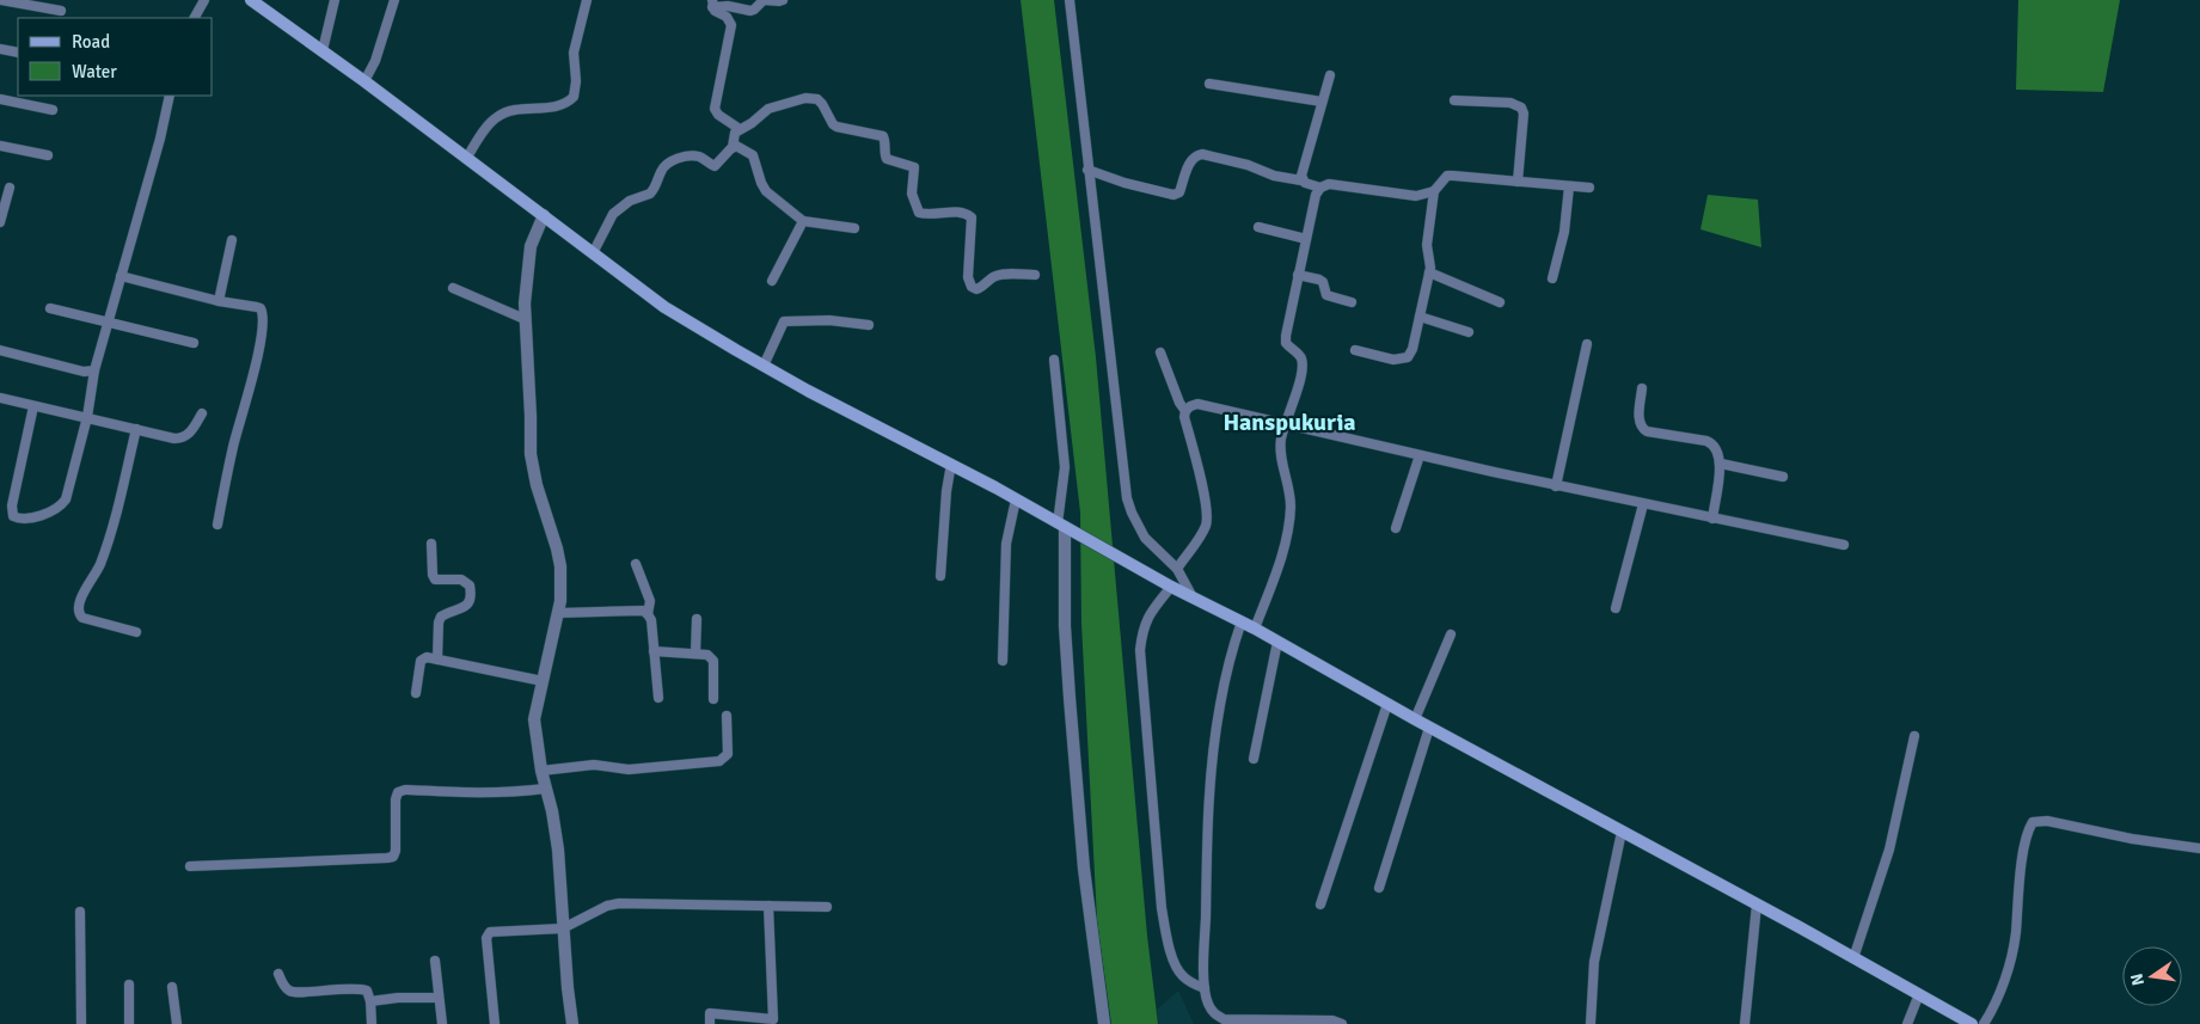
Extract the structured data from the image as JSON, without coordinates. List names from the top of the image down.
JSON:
{
  "districts": ["Hanspukuria"],
  "legend": ["Road", "Water"],
  "north": "left"
}
